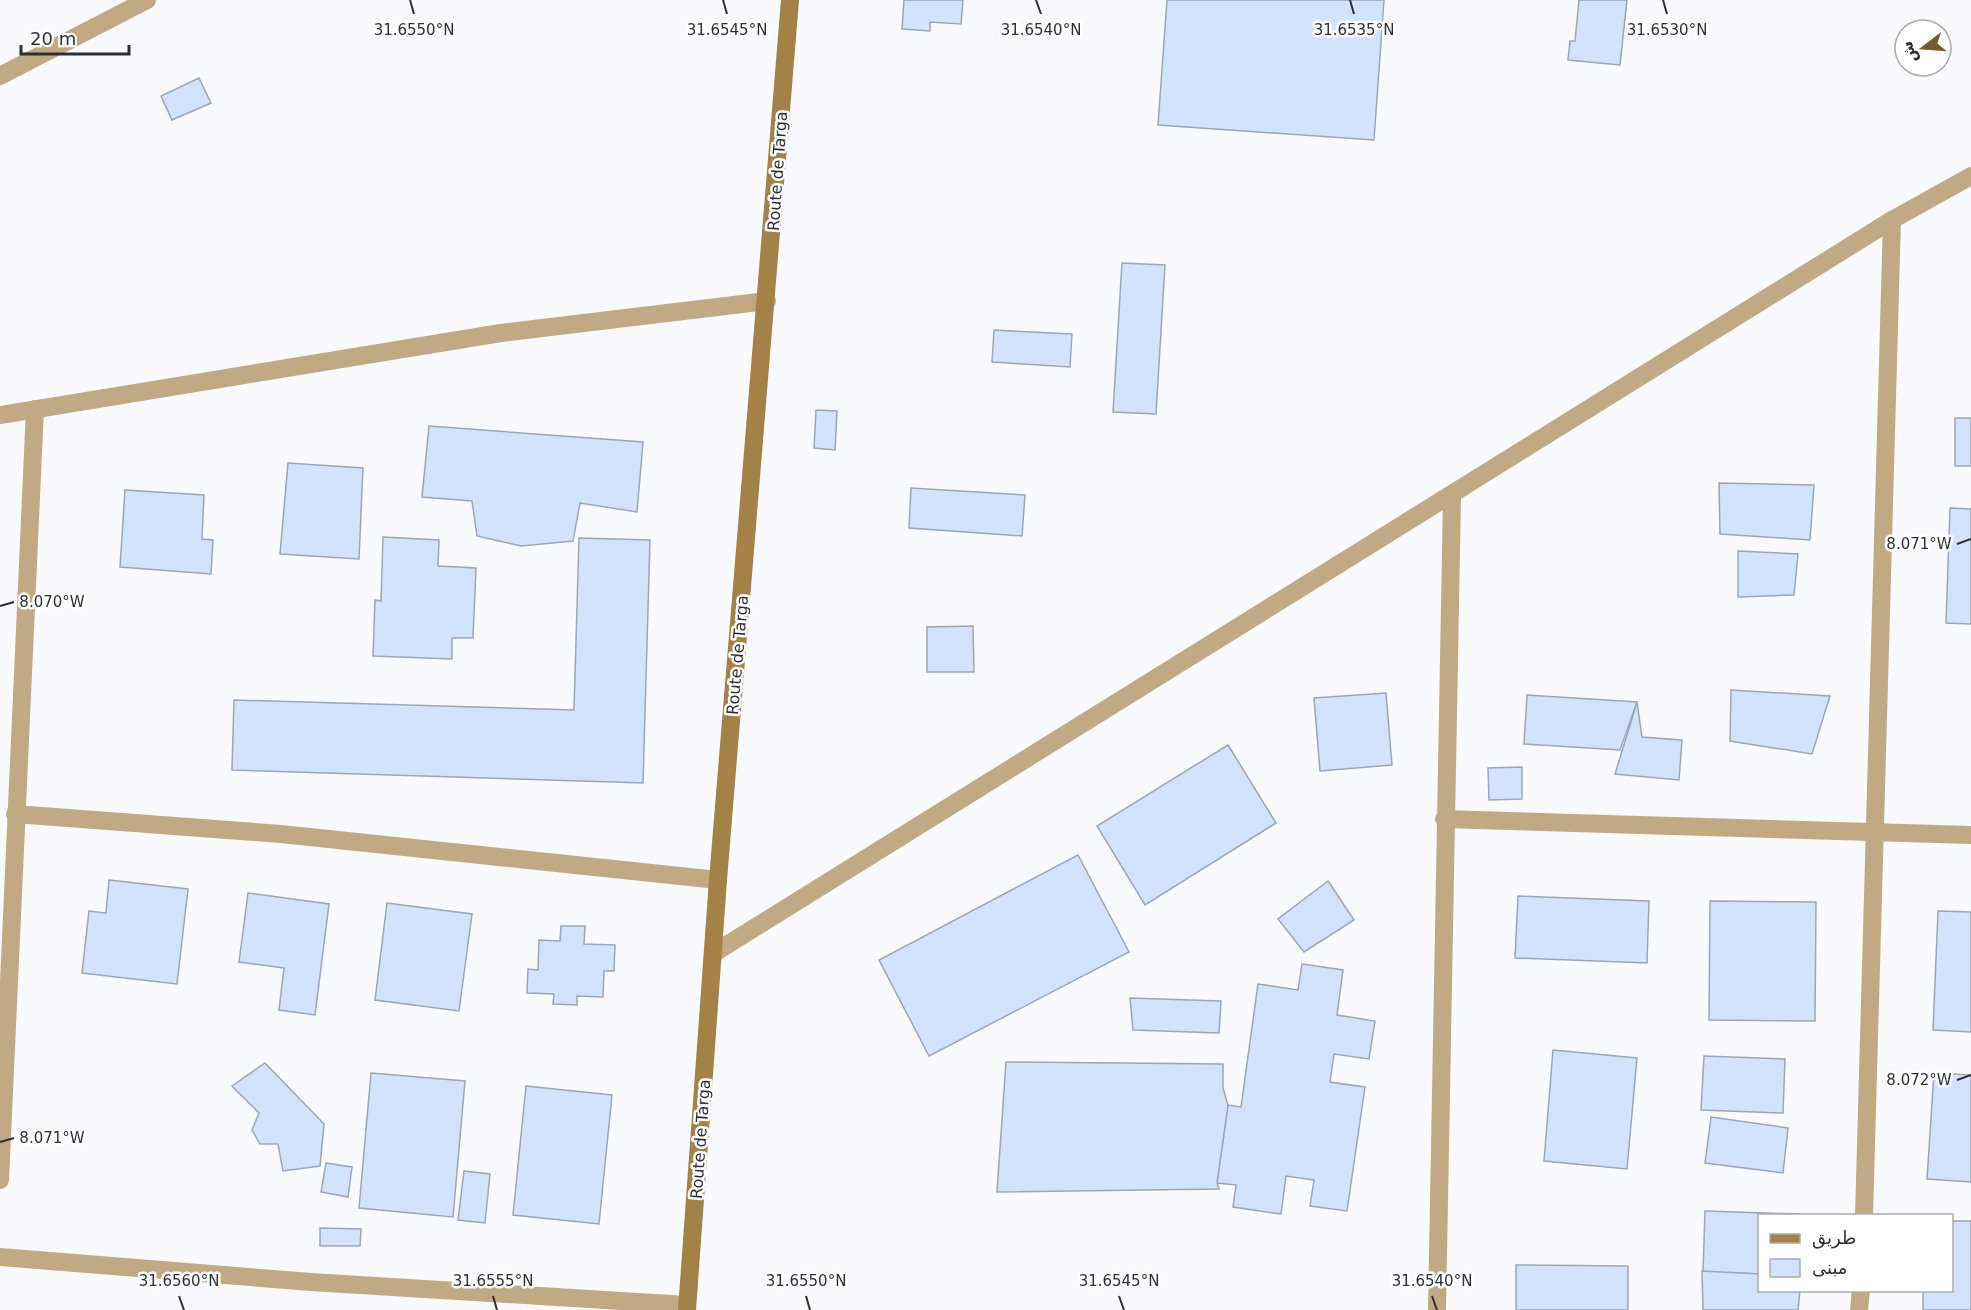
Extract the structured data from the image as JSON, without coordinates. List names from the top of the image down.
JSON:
{
  "streets": {
    "main road": ["Route de Targa"]
  },
  "legend": ["طريق", "مبنى"],
  "scale_bar": "20 m",
  "north": "left",
  "coordinates": [
    "31.6550°N",
    "31.6545°N",
    "31.6540°N",
    "31.6535°N",
    "31.6530°N",
    "8.071°W",
    "8.070°W",
    "8.072°W",
    "31.6560°N",
    "31.6555°N"
  ]
}
